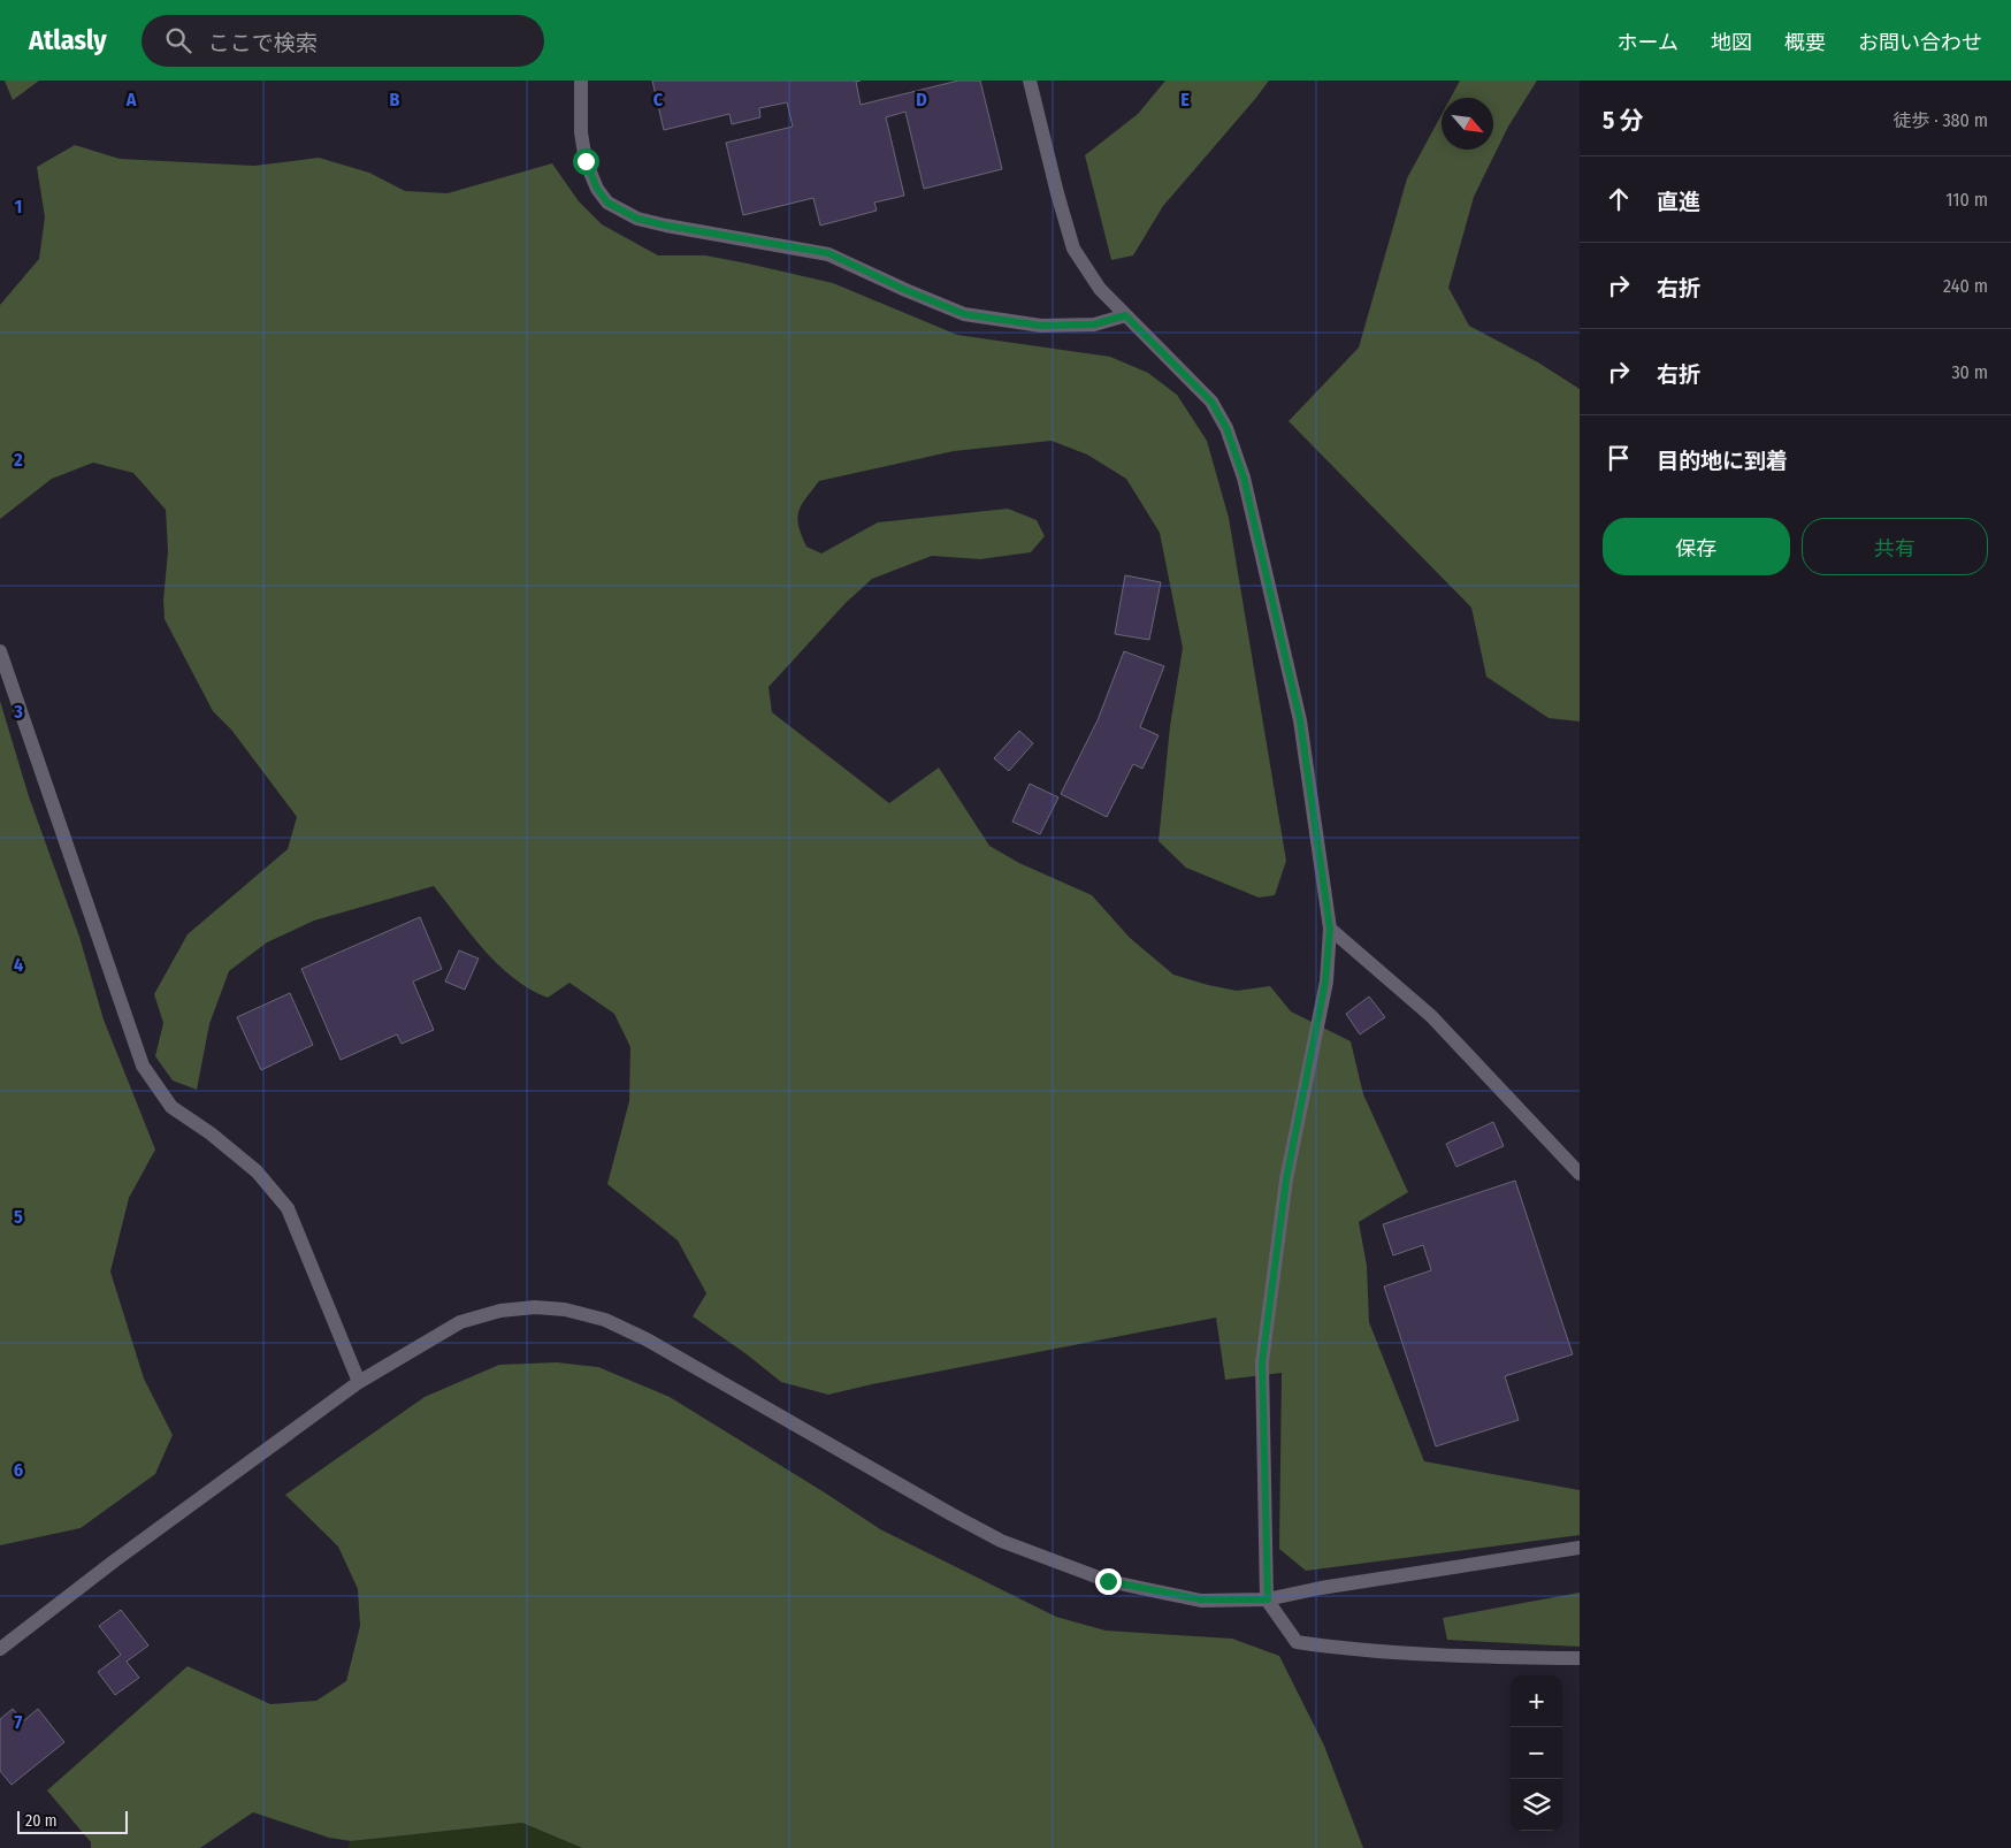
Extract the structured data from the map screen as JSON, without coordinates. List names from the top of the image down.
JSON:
{
  "scale_bar": "20 m",
  "north": "bottom right",
  "page": {
    "header": "Atlasly",
    "search": "ここで検索",
    "nav": [
      "ホーム",
      "地図",
      "概要",
      "お問い合わせ"
    ],
    "heading": ["5 分", "徒歩 · 380 m"],
    "list": [
      ["直進", "110 m"],
      ["右折", "240 m"],
      ["右折", "30 m"],
      "目的地に到着"
    ],
    "buttons": ["保存", "共有"],
    "map_buttons": ["+", "−"],
    "scale": "20 m"
  },
  "grid": {
    "columns": [
      "A",
      "B",
      "C",
      "D",
      "E"
    ],
    "rows": [
      "1",
      "2",
      "3",
      "4",
      "5",
      "6",
      "7"
    ]
  }
}
